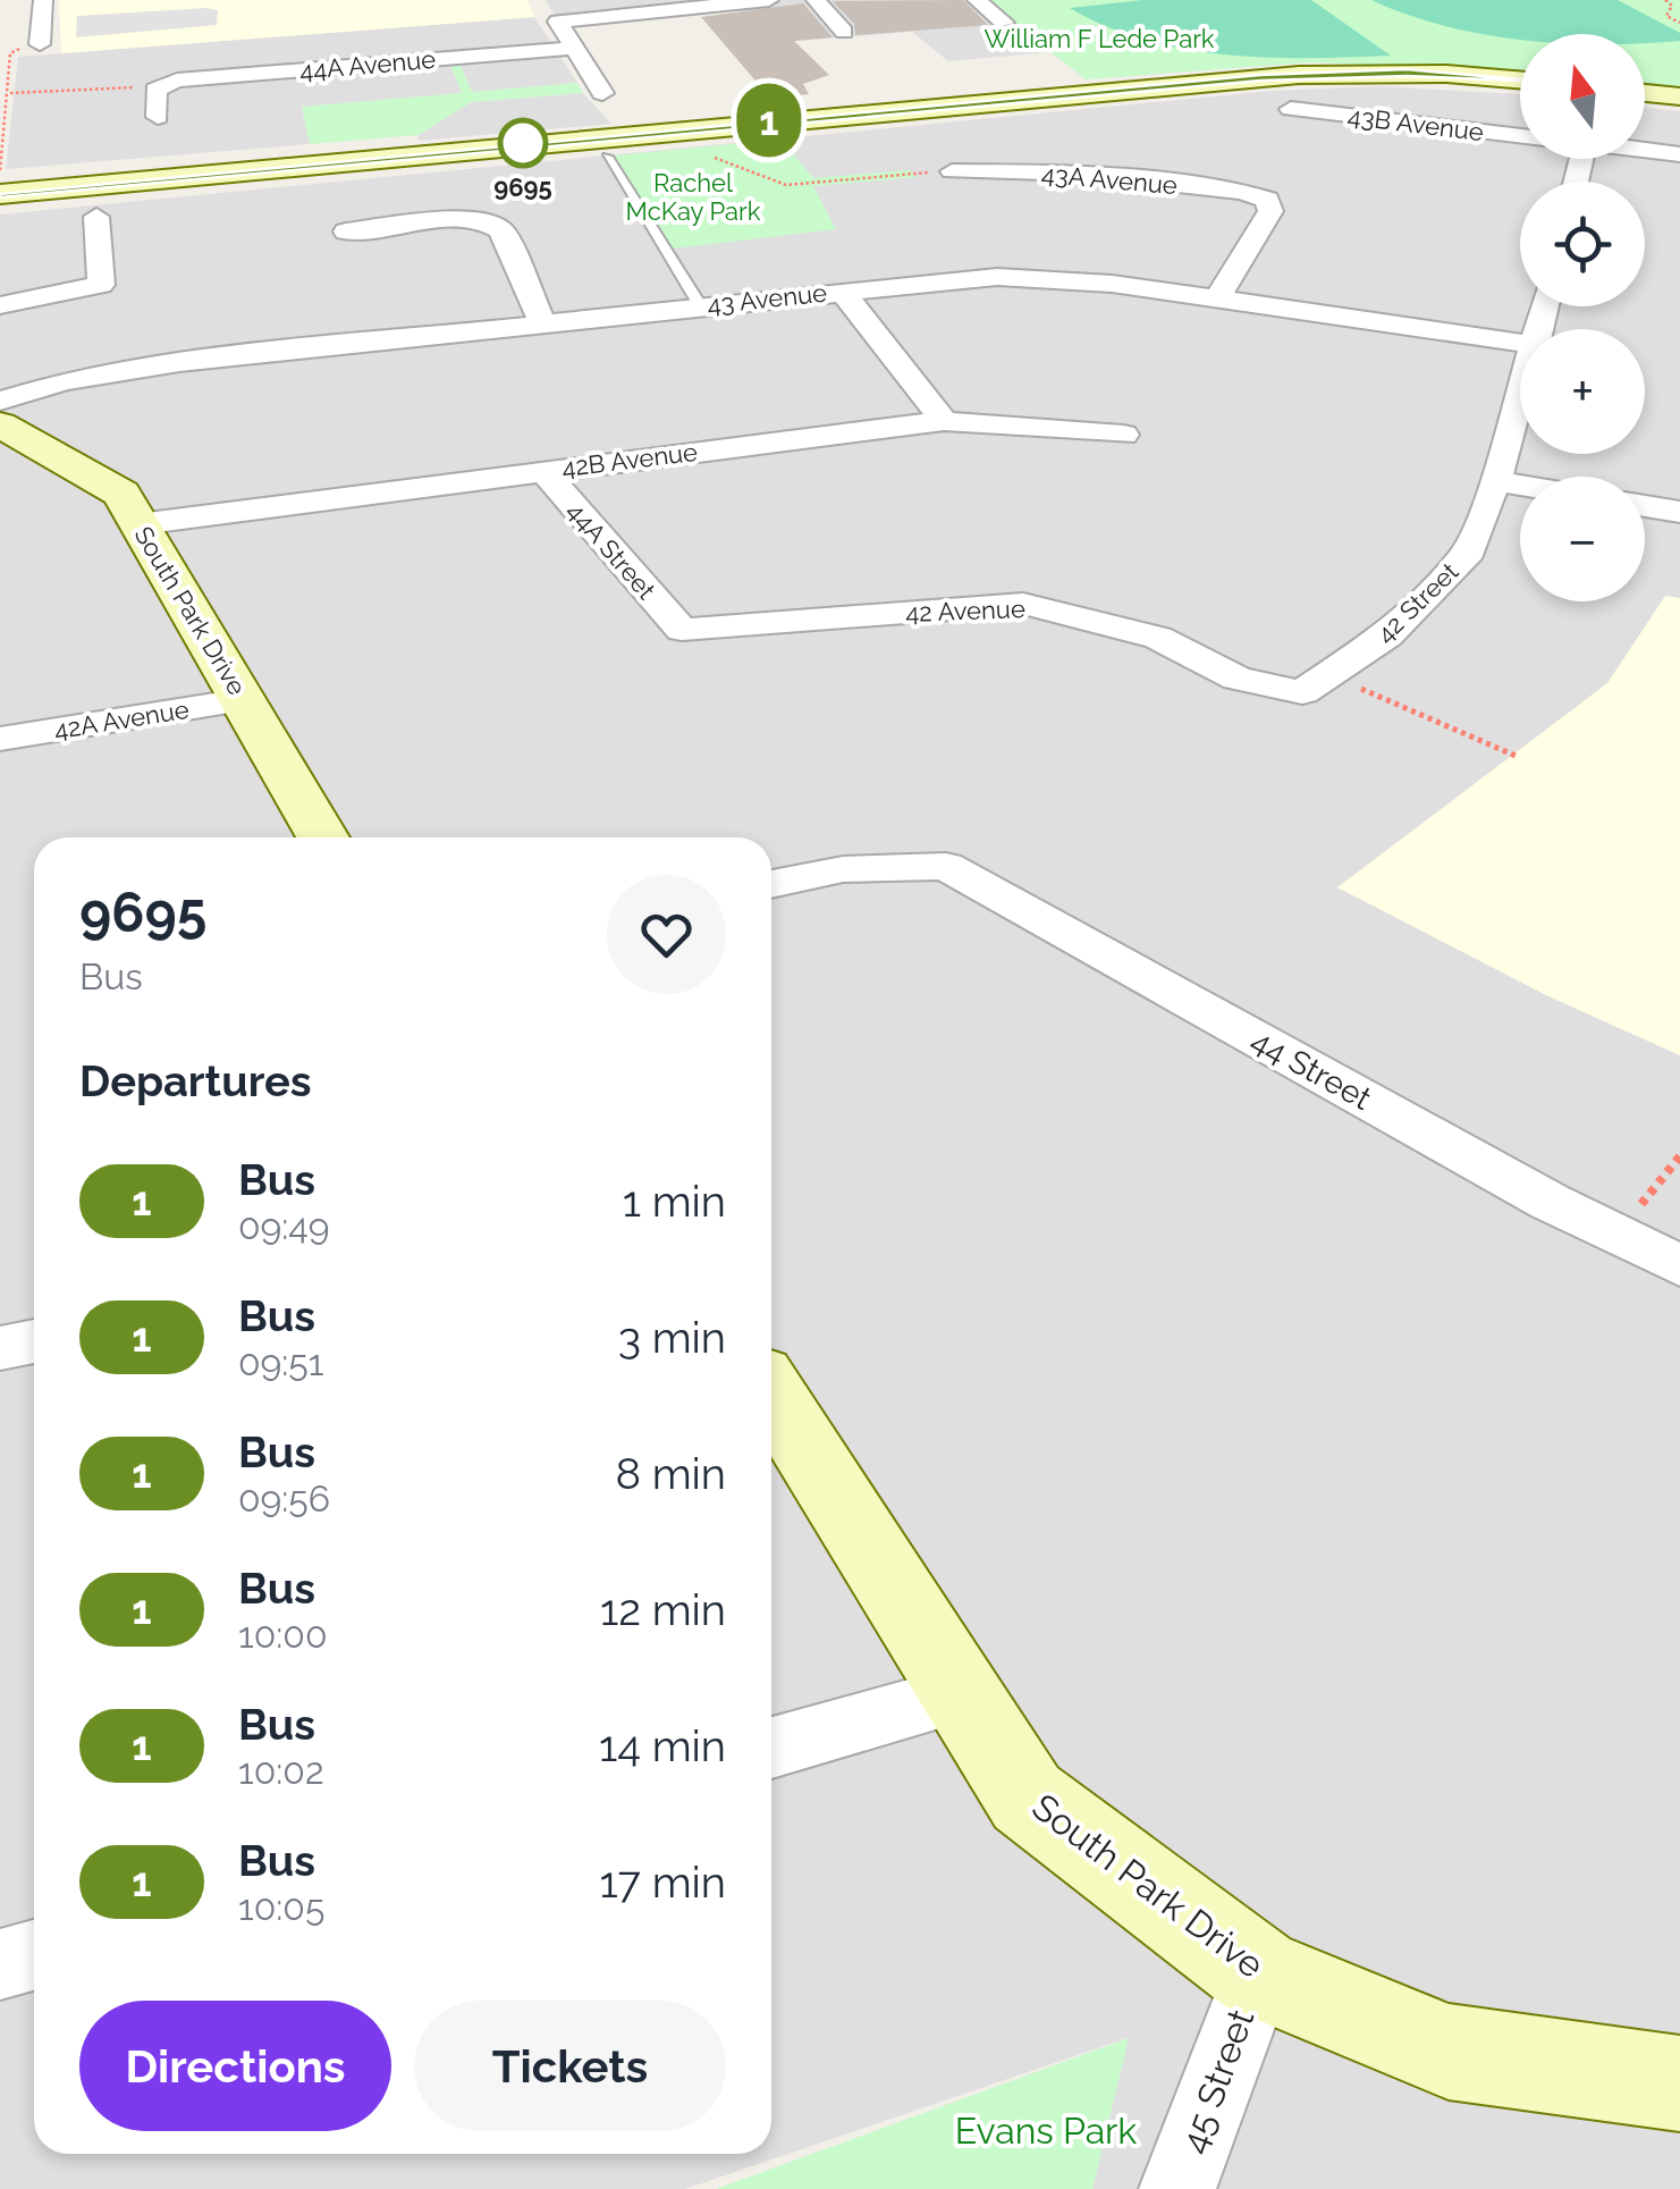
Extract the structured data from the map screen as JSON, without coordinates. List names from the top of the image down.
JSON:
{
  "streets": {
    "main road": ["South Park Drive"],
    "street": [
      "44A Avenue",
      "43B Avenue",
      "43A Avenue",
      "43 Avenue",
      "42B Avenue",
      "44A Street",
      "42 Street",
      "42 Avenue",
      "42A Avenue",
      "44 Street",
      "45 Street"
    ]
  },
  "crossings": [
    ["43A Avenue", "43 Avenue"],
    ["42B Avenue", "44A Street"],
    ["42B Avenue", "South Park Drive"],
    ["44A Street", "42 Avenue"],
    ["42 Street", "42 Avenue"],
    ["South Park Drive", "42A Avenue"],
    ["South Park Drive", "45 Street"]
  ],
  "parks": ["William F Lede Park", "Rachel McKay Park", "Evans Park"],
  "places": ["9695"],
  "lines": ["bus line 1"],
  "north": "top",
  "page": {
    "on_map": "1",
    "map_buttons": ["+", "−"],
    "heading": [
      ["9695", "Bus"],
      "Departures"
    ],
    "list": [
      {
        "mark": "1",
        "name": "Bus",
        "note": "09:49",
        "value": "1 min"
      },
      {
        "mark": "1",
        "name": "Bus",
        "note": "09:51",
        "value": "3 min"
      },
      {
        "mark": "1",
        "name": "Bus",
        "note": "09:56",
        "value": "8 min"
      },
      {
        "mark": "1",
        "name": "Bus",
        "note": "10:00",
        "value": "12 min"
      },
      {
        "mark": "1",
        "name": "Bus",
        "note": "10:02",
        "value": "14 min"
      },
      {
        "mark": "1",
        "name": "Bus",
        "note": "10:05",
        "value": "17 min"
      }
    ],
    "buttons": ["Directions", "Tickets"]
  }
}
